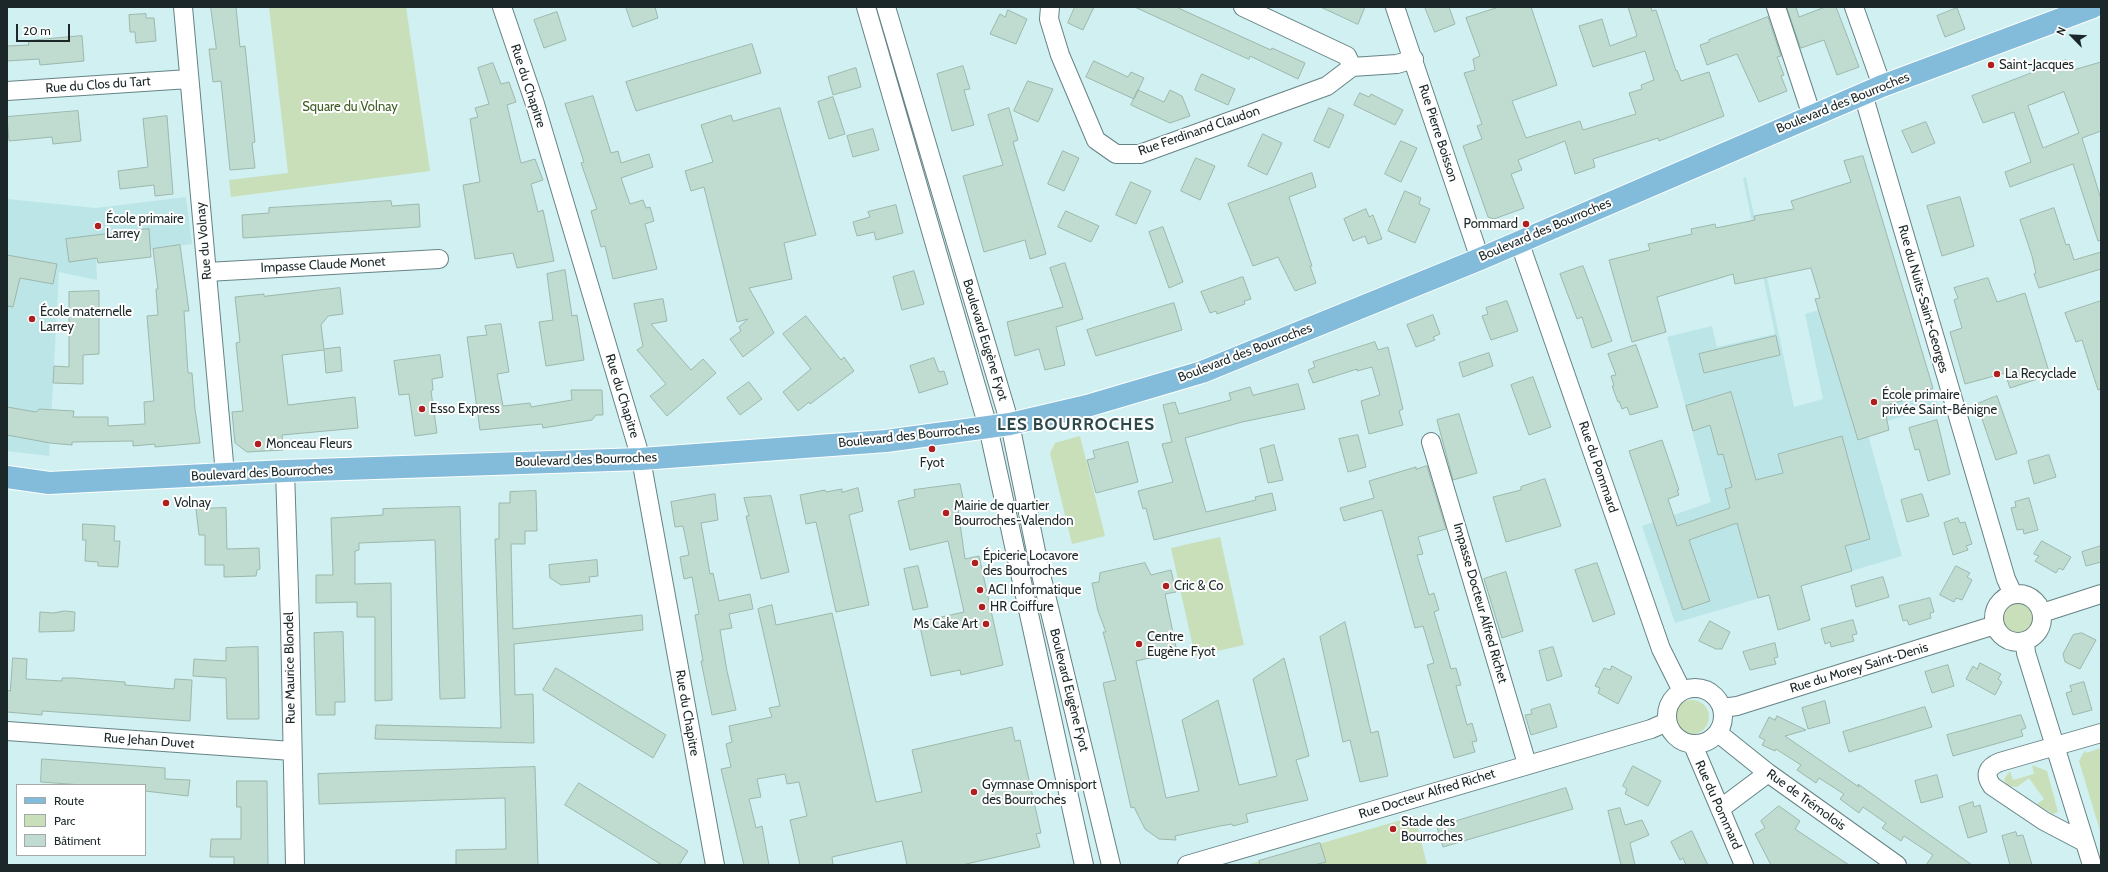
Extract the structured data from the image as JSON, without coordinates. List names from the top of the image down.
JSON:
{
  "streets": {
    "main road": ["Boulevard des Bourroches"],
    "street": [
      "Rue du Clos du Tart",
      "Rue du Chapitre",
      "Rue Ferdinand Claudon",
      "Rue Pierre Boisson",
      "Rue du Volnay",
      "Impasse Claude Monet",
      "Rue du Nuits-Saint-Georges",
      "Boulevard Eugène Fyot",
      "Rue du Pommard",
      "Impasse Docteur Alfred Richet",
      "Rue Maurice Blondel",
      "Rue du Morey Saint-Denis",
      "Rue Jehan Duvet",
      "Rue Docteur Alfred Richet",
      "Rue de Trémolois"
    ]
  },
  "crossings": [
    ["Rue du Clos du Tart", "Rue du Volnay"],
    ["Rue du Chapitre", "Boulevard des Bourroches"],
    ["Boulevard des Bourroches", "Rue Pierre Boisson"],
    ["Boulevard des Bourroches", "Rue du Volnay"],
    ["Boulevard des Bourroches", "Rue du Nuits-Saint-Georges"],
    ["Boulevard des Bourroches", "Boulevard Eugène Fyot"],
    ["Boulevard des Bourroches", "Rue du Pommard"],
    ["Boulevard des Bourroches", "Rue Maurice Blondel"],
    ["Rue du Volnay", "Impasse Claude Monet"],
    ["Rue du Nuits-Saint-Georges", "Rue du Morey Saint-Denis"],
    ["Rue du Pommard", "Rue du Morey Saint-Denis"],
    ["Rue du Pommard", "Rue Docteur Alfred Richet"],
    ["Rue du Pommard", "Rue de Trémolois"],
    ["Impasse Docteur Alfred Richet", "Rue Docteur Alfred Richet"],
    ["Rue Maurice Blondel", "Rue Jehan Duvet"],
    ["Rue du Morey Saint-Denis", "Rue Docteur Alfred Richet"],
    ["Rue du Morey Saint-Denis", "Rue de Trémolois"],
    ["Rue Docteur Alfred Richet", "Rue de Trémolois"]
  ],
  "districts": ["LES BOURROCHES"],
  "parks": ["Square du Volnay"],
  "places": [
    "Saint-Jacques",
    "Pommard",
    "École primaire Larrey",
    "École maternelle Larrey",
    "La Recyclade",
    "École primaire privée Saint-Bénigne",
    "Esso Express",
    "Monceau Fleurs",
    "Fyot",
    "Volnay",
    "Mairie de quartier Bourroches-Valendon",
    "Épicerie Locavore des Bourroches",
    "Cric & Co",
    "ACI Informatique",
    "HR Coiffure",
    "Ms Cake Art",
    "Centre Eugène Fyot",
    "Gymnase Omnisport des Bourroches",
    "Stade des Bourroches"
  ],
  "legend": ["Route", "Parc", "Bâtiment"],
  "scale_bar": "20 m",
  "north": "top left"
}
